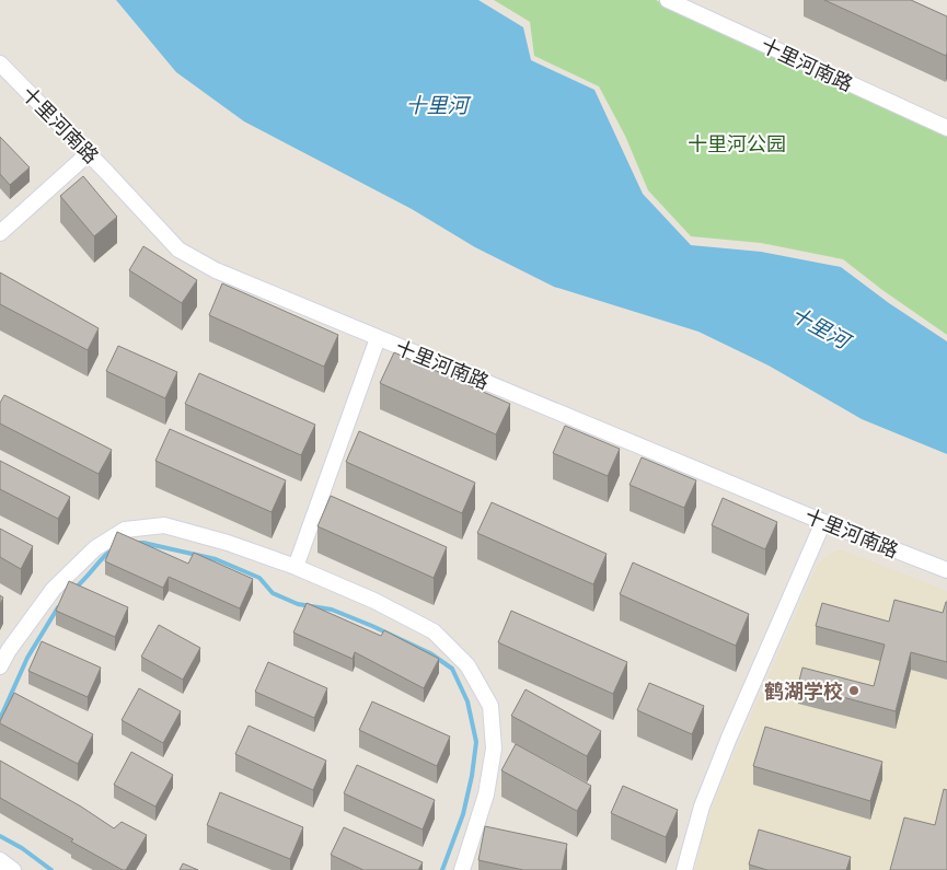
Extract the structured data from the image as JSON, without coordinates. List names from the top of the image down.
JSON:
{
  "streets": {
    "street": ["十里河南路"]
  },
  "water": ["十里河"],
  "parks": ["十里河公园"],
  "places": ["鹤湖学校"]
}
